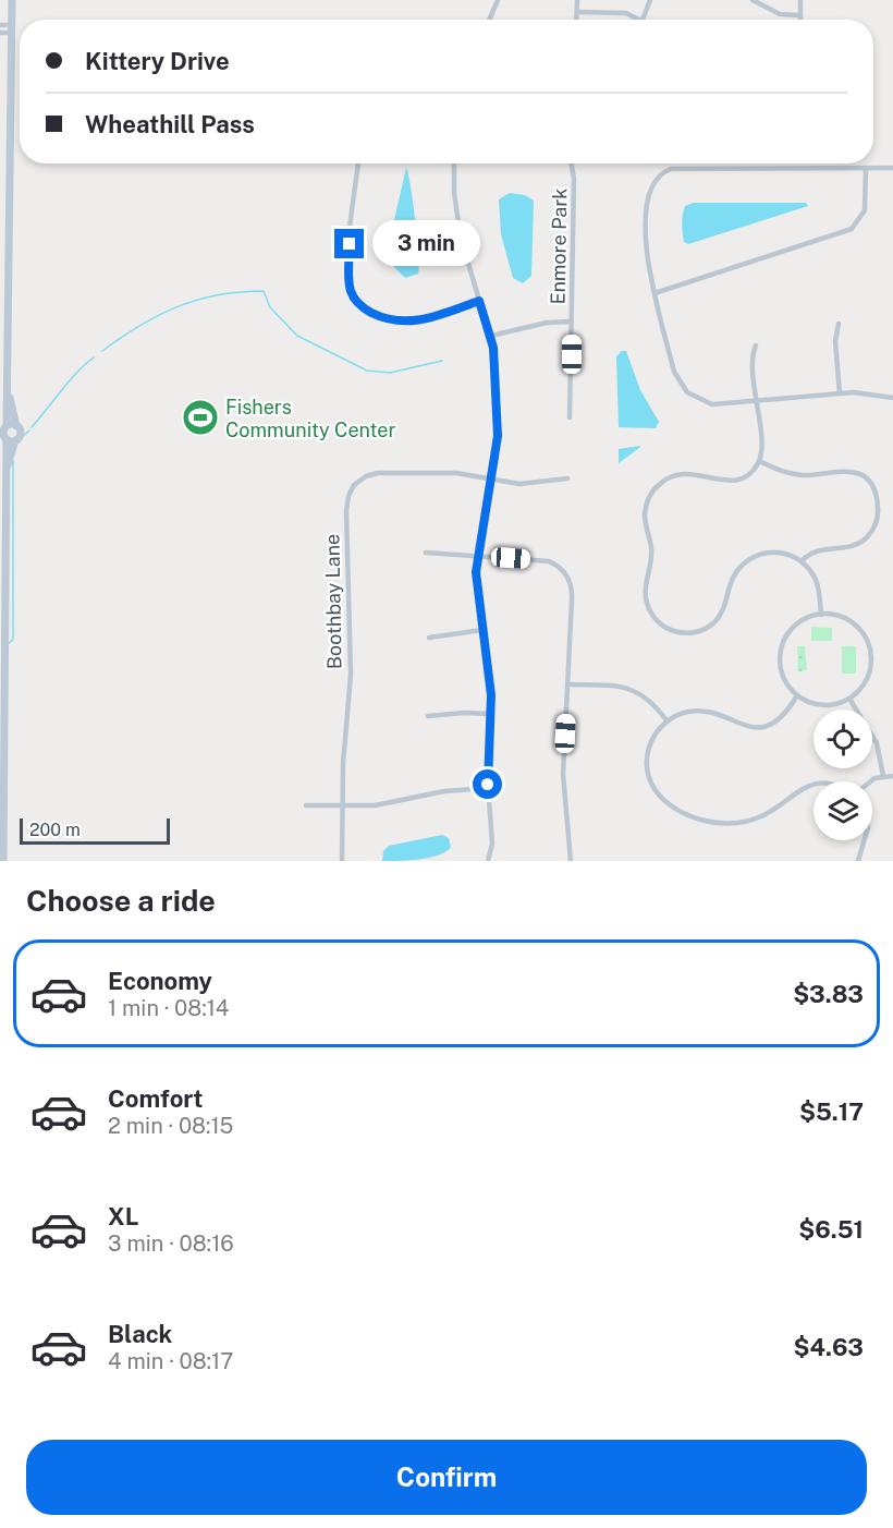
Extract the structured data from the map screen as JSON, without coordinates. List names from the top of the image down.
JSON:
{
  "streets": {
    "street": ["Enmore Park", "Boothbay Lane"]
  },
  "places": {
    "sports": ["Fishers Community Center"]
  },
  "scale_bar": "200 m",
  "page": {
    "banner": ["Kittery Drive", "Wheathill Pass"],
    "bubble": "3 min",
    "scale": "200 m",
    "heading": "Choose a ride",
    "list": [
      {
        "name": "Economy",
        "note": "1 min · 08:14",
        "value": "$3.83"
      },
      {
        "name": "Comfort",
        "note": "2 min · 08:15",
        "value": "$5.17"
      },
      {
        "name": "XL",
        "note": "3 min · 08:16",
        "value": "$6.51"
      },
      {
        "name": "Black",
        "note": "4 min · 08:17",
        "value": "$4.63"
      }
    ],
    "buttons": "Confirm"
  }
}
